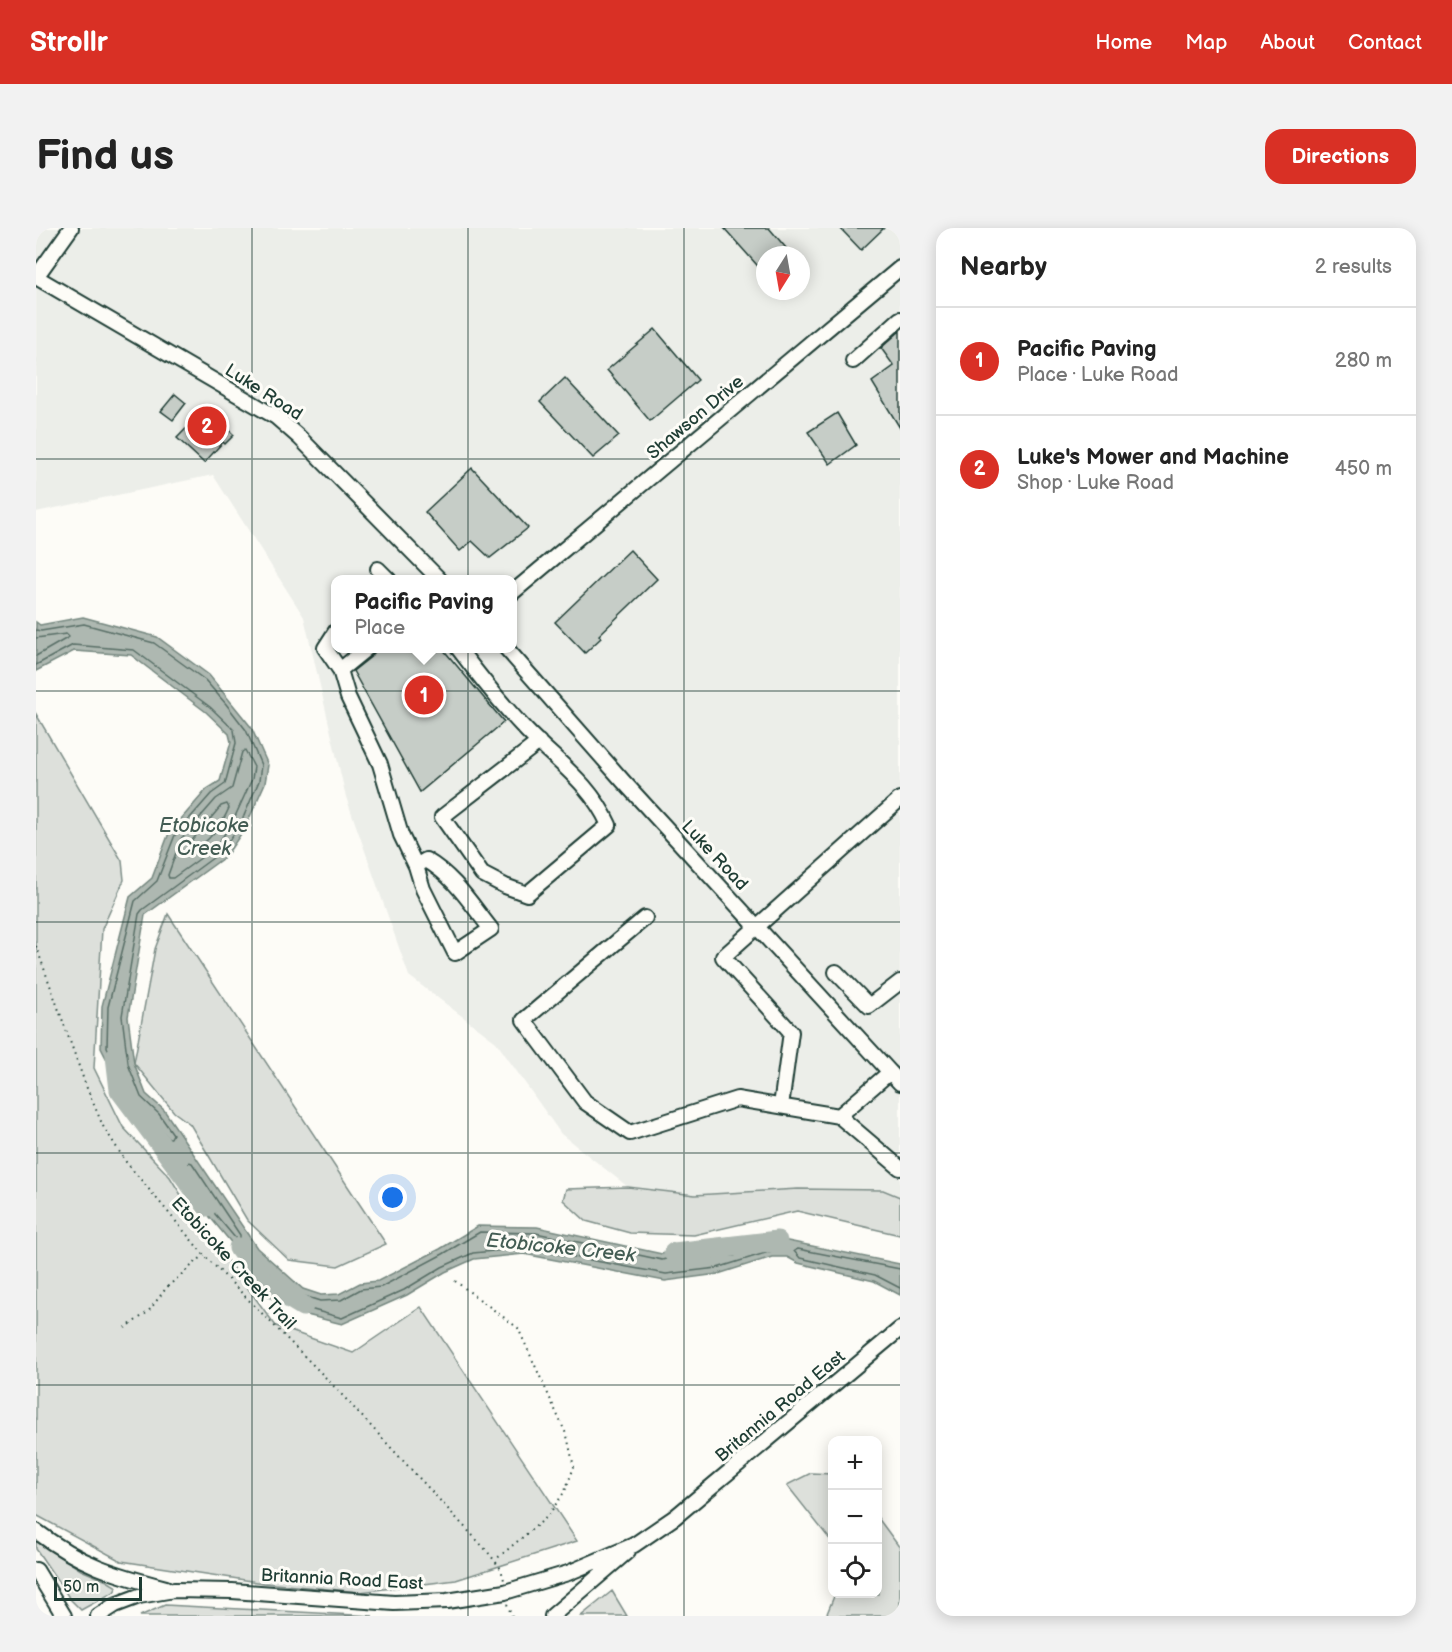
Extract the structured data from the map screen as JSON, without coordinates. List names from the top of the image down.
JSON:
{
  "streets": {
    "street": ["Luke Road", "Shawson Drive", "Britannia Road East"],
    "path": ["Etobicoke Creek Trail"]
  },
  "water": ["Etobicoke Creek"],
  "scale_bar": "50 m",
  "north": "bottom",
  "page": {
    "header": "Strollr",
    "nav": [
      "Home",
      "Map",
      "About",
      "Contact"
    ],
    "buttons": "Directions",
    "title": "Find us",
    "heading": ["Nearby", "2 results"],
    "list": [
      {
        "mark": "1",
        "name": "Pacific Paving",
        "note": "Place · Luke Road",
        "value": "280 m"
      },
      {
        "mark": "2",
        "name": "Luke's Mower and Machine",
        "note": "Shop · Luke Road",
        "value": "450 m"
      }
    ],
    "pins": ["2", "1"],
    "popup": ["Pacific Paving", "Place"],
    "map_buttons": ["+", "−"],
    "scale": "50 m"
  }
}
